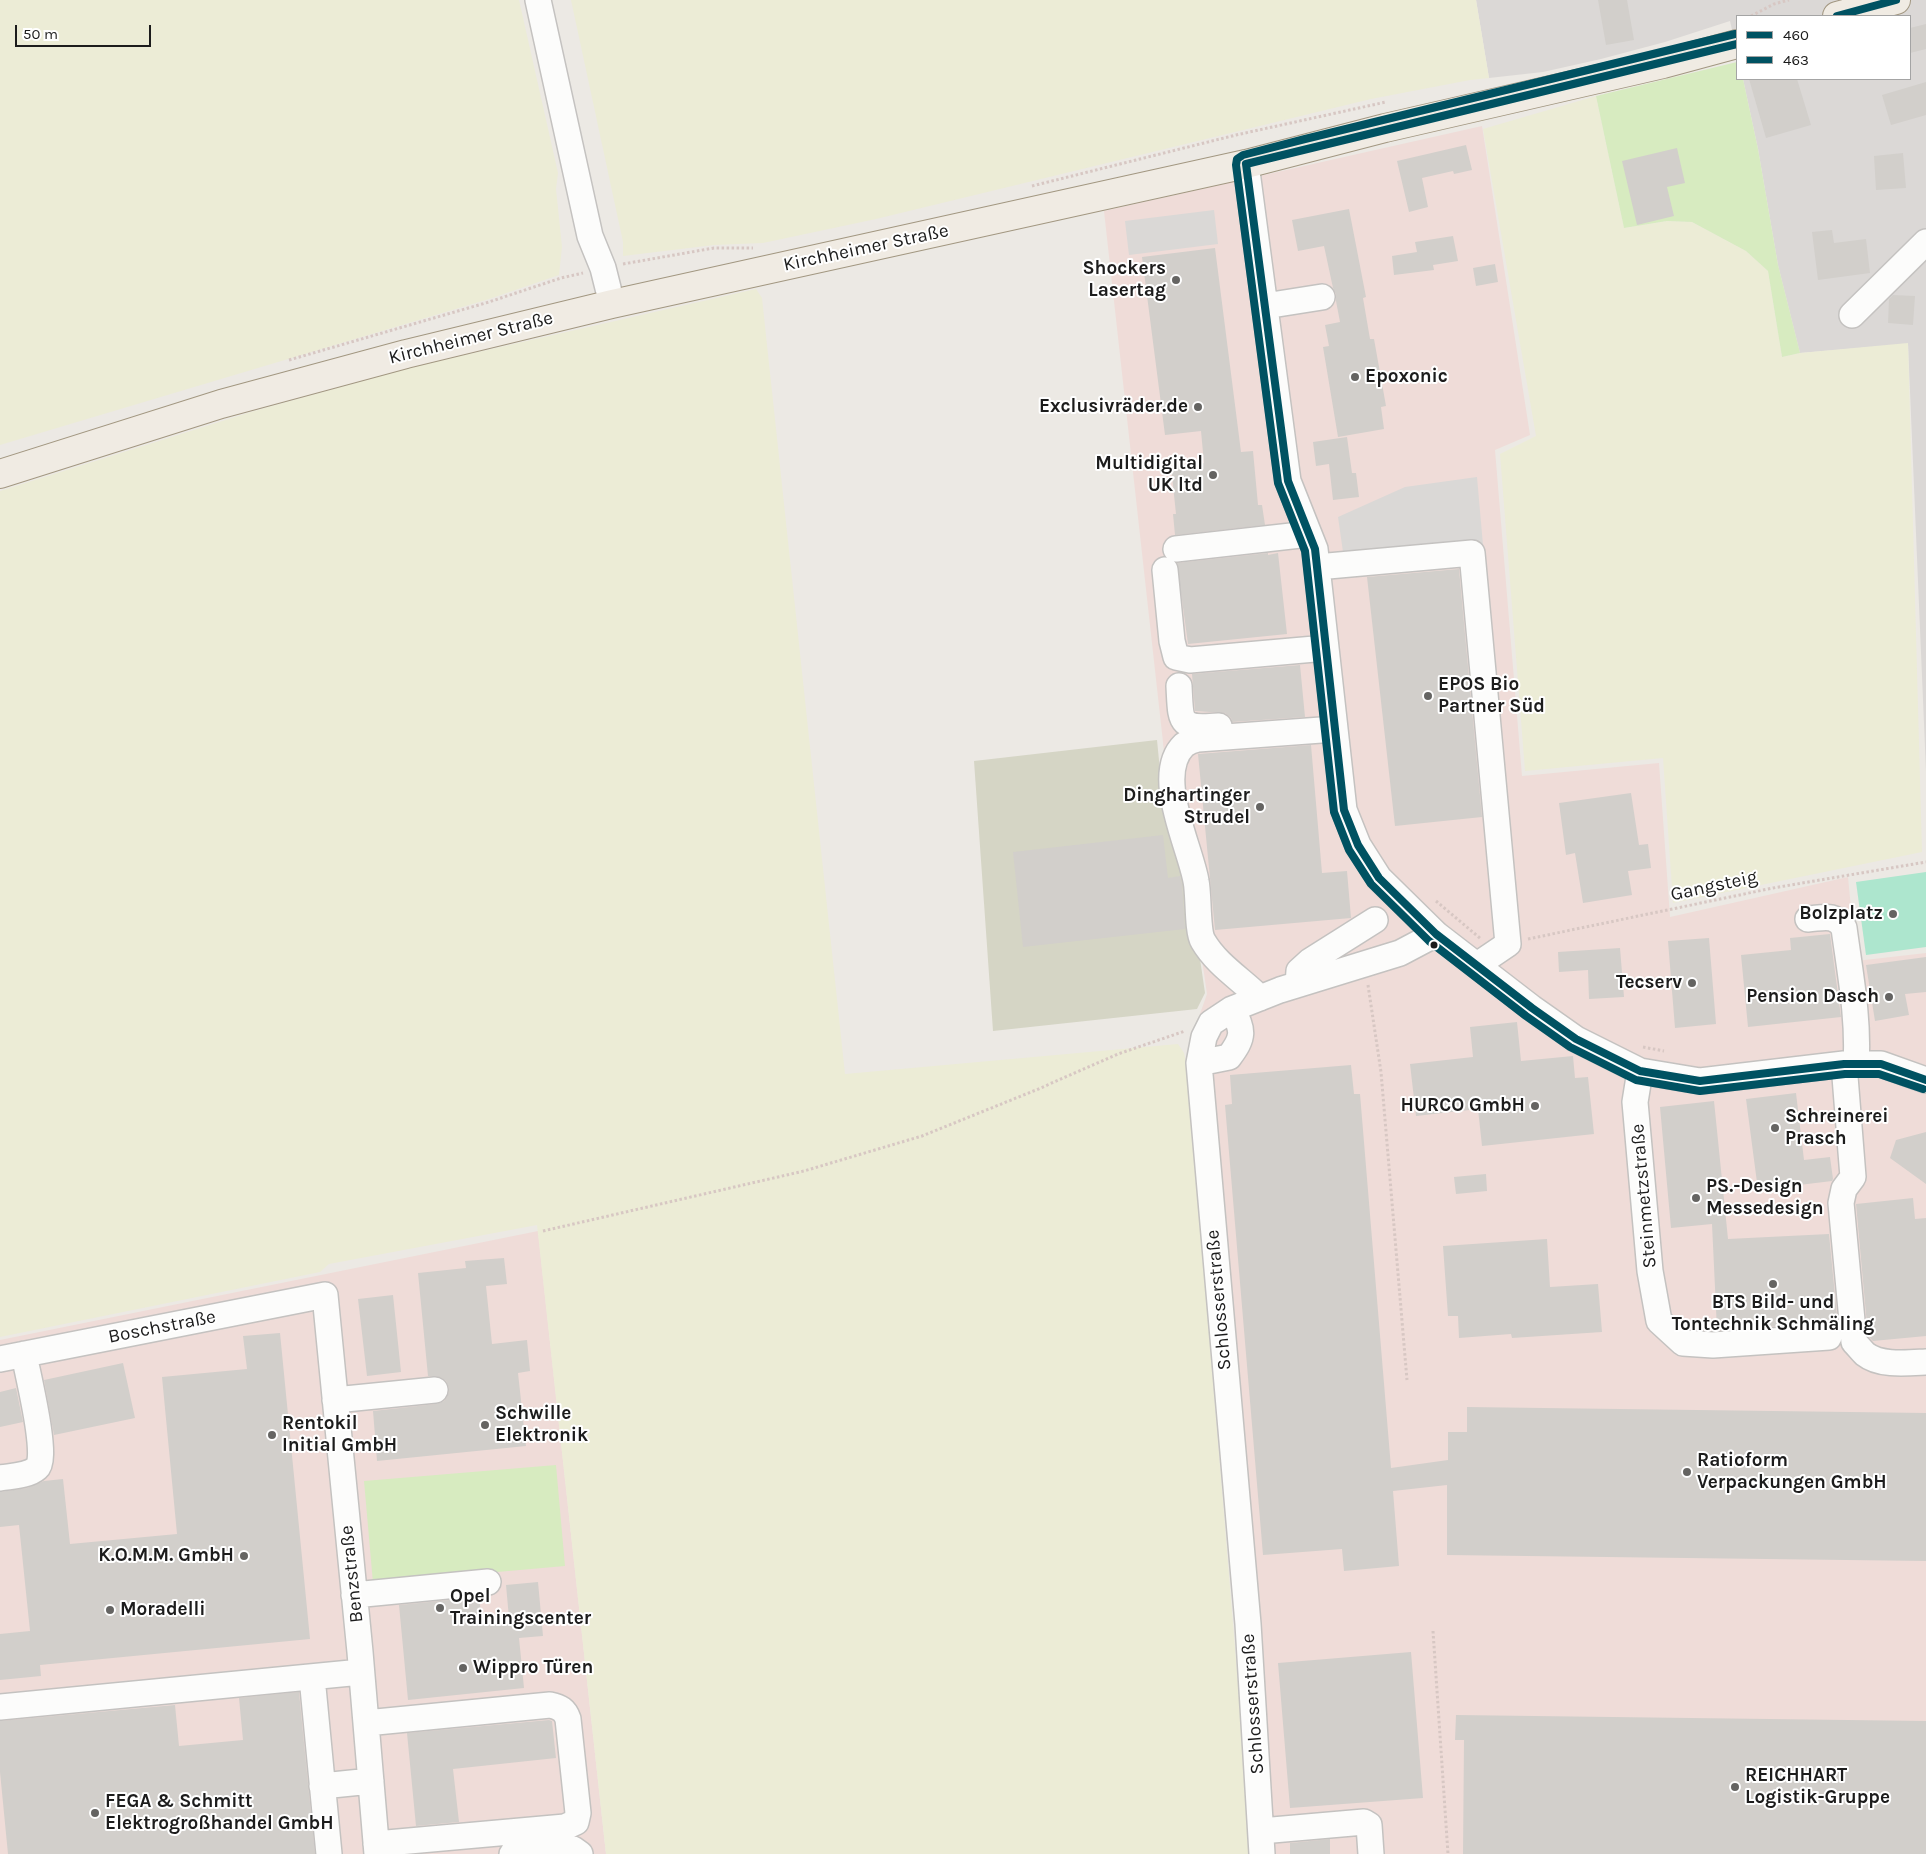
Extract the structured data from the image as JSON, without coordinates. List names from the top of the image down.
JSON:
{
  "streets": {
    "main road": ["Kirchheimer Straße"],
    "street": [
      "Steinmetzstraße",
      "Schlosserstraße",
      "Boschstraße",
      "Benzstraße"
    ],
    "path": ["Gangsteig"]
  },
  "crossings": [
    ["Boschstraße", "Benzstraße"]
  ],
  "places": [
    "Shockers Lasertag",
    "Epoxonic",
    "Exclusivräder.de",
    "Multidigital UK ltd",
    "EPOS Bio Partner Süd",
    "Dinghartinger Strudel",
    "Bolzplatz",
    "Tecserv",
    "Pension Dasch",
    "HURCO GmbH",
    "Schreinerei Prasch",
    "PS.-Design Messedesign",
    "BTS Bild- und Tontechnik Schmäling",
    "Schwille Elektronik",
    "Rentokil Initial GmbH",
    "Ratioform Verpackungen GmbH",
    "K.O.M.M. GmbH",
    "Opel Trainingscenter",
    "Moradelli",
    "Wippro Türen",
    "REICHHART Logistik-Gruppe",
    "FEGA & Schmitt Elektrogroßhandel GmbH"
  ],
  "lines": ["transit line 460", "transit line 463"],
  "legend": ["460", "463"],
  "scale_bar": "50 m"
}
